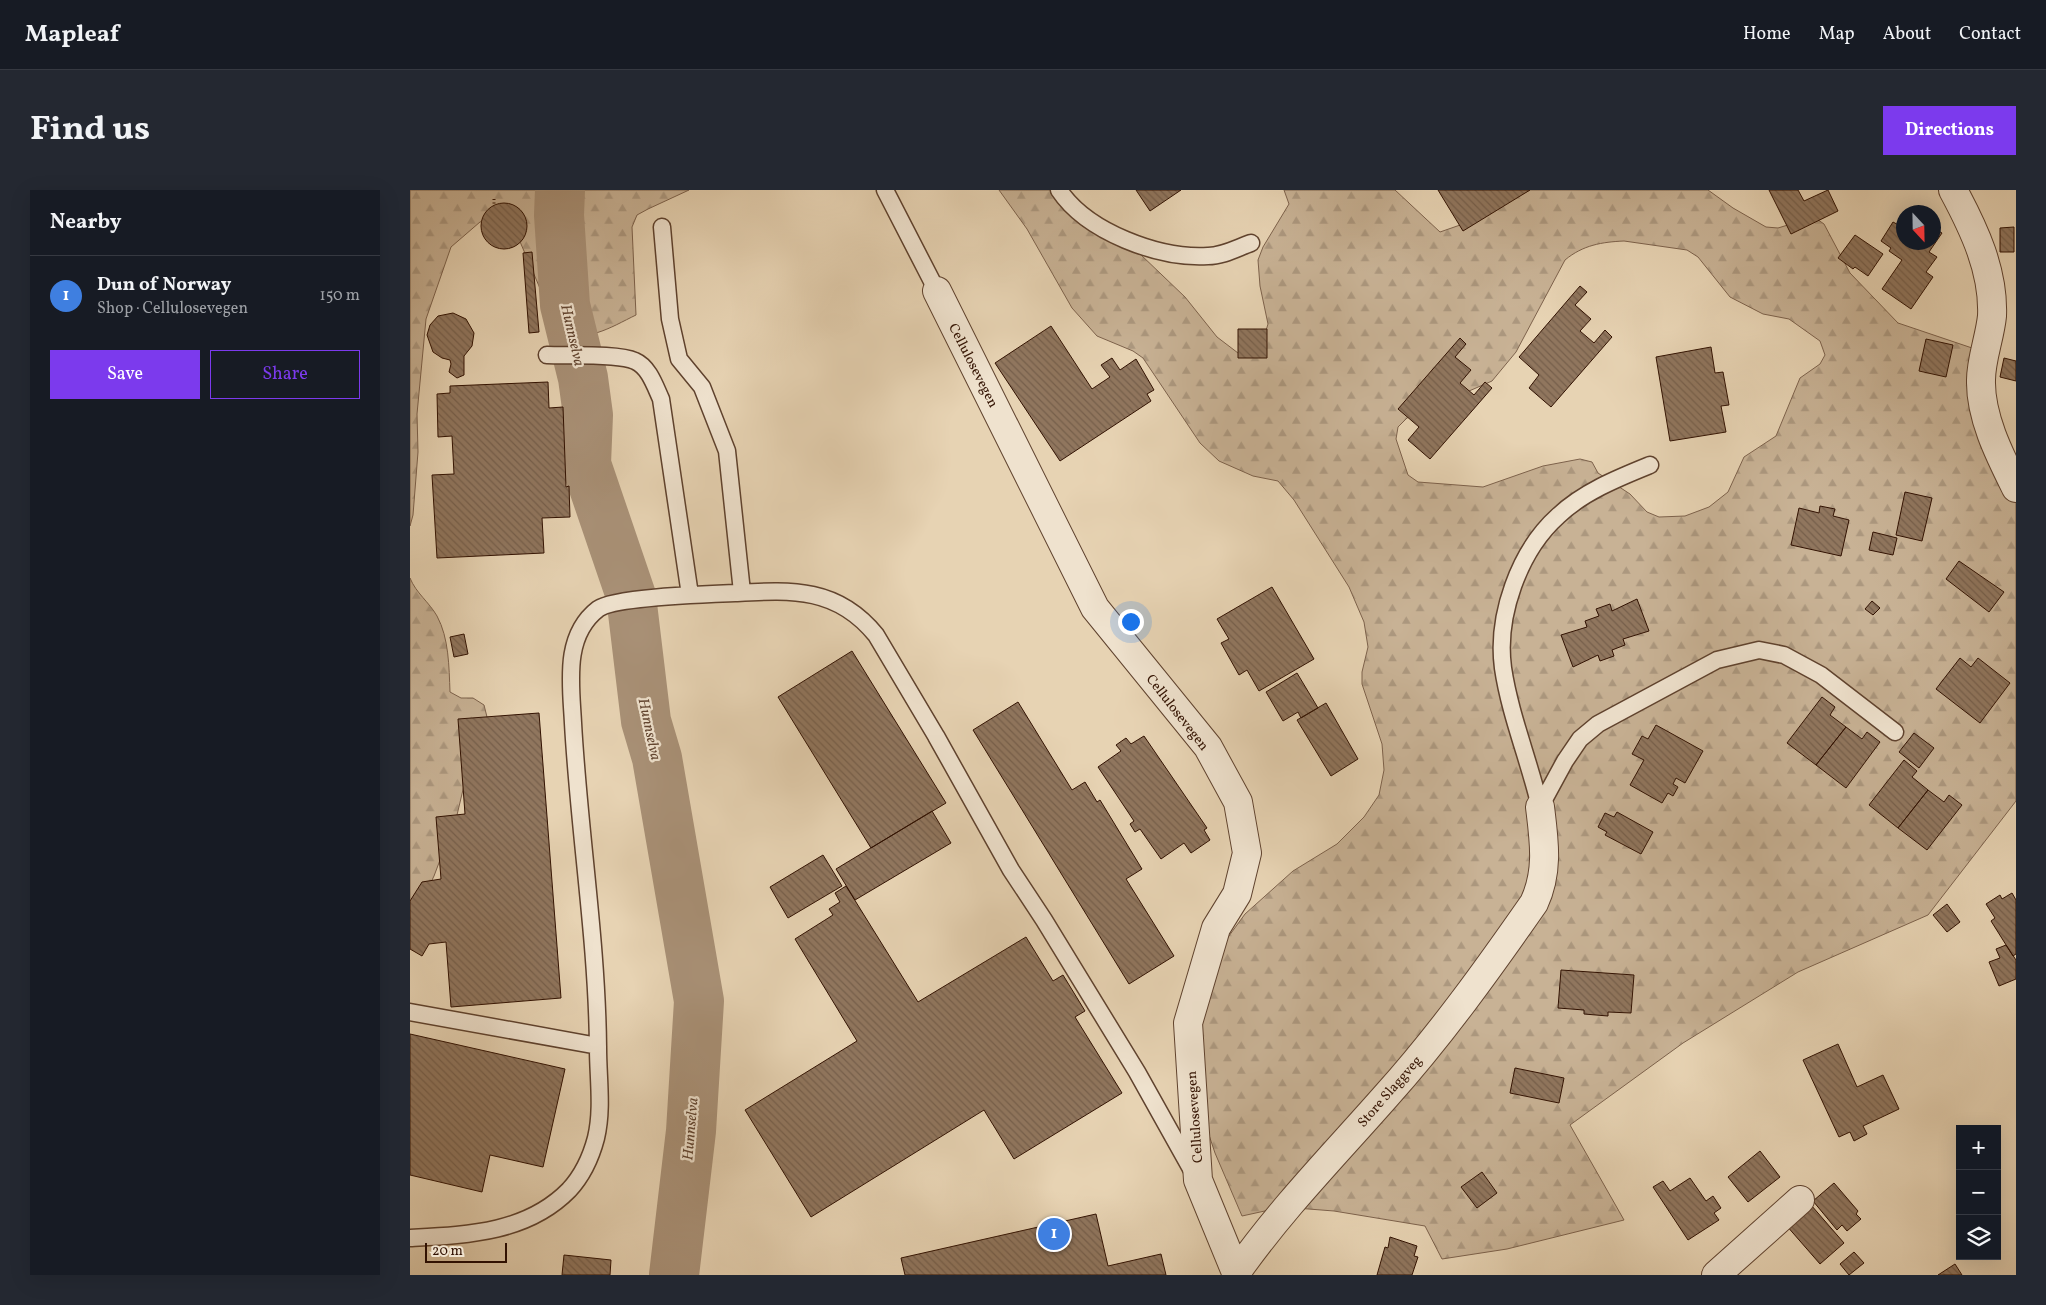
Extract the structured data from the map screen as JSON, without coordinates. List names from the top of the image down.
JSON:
{
  "streets": {
    "street": ["Cellulosevegen", "Store Slaggveg"]
  },
  "crossings": [
    ["Cellulosevegen", "Store Slaggveg"]
  ],
  "water": ["Hunnselva"],
  "scale_bar": "20 m",
  "north": "bottom",
  "page": {
    "header": "Mapleaf",
    "nav": [
      "Home",
      "Map",
      "About",
      "Contact"
    ],
    "title": "Find us",
    "buttons": [
      "Directions",
      ["Save", "Share"]
    ],
    "heading": "Nearby",
    "list": [
      {
        "mark": "1",
        "name": "Dun of Norway",
        "note": "Shop · Cellulosevegen",
        "value": "150 m"
      }
    ],
    "map_buttons": ["+", "−"],
    "pins": "1",
    "scale": "20 m"
  }
}
